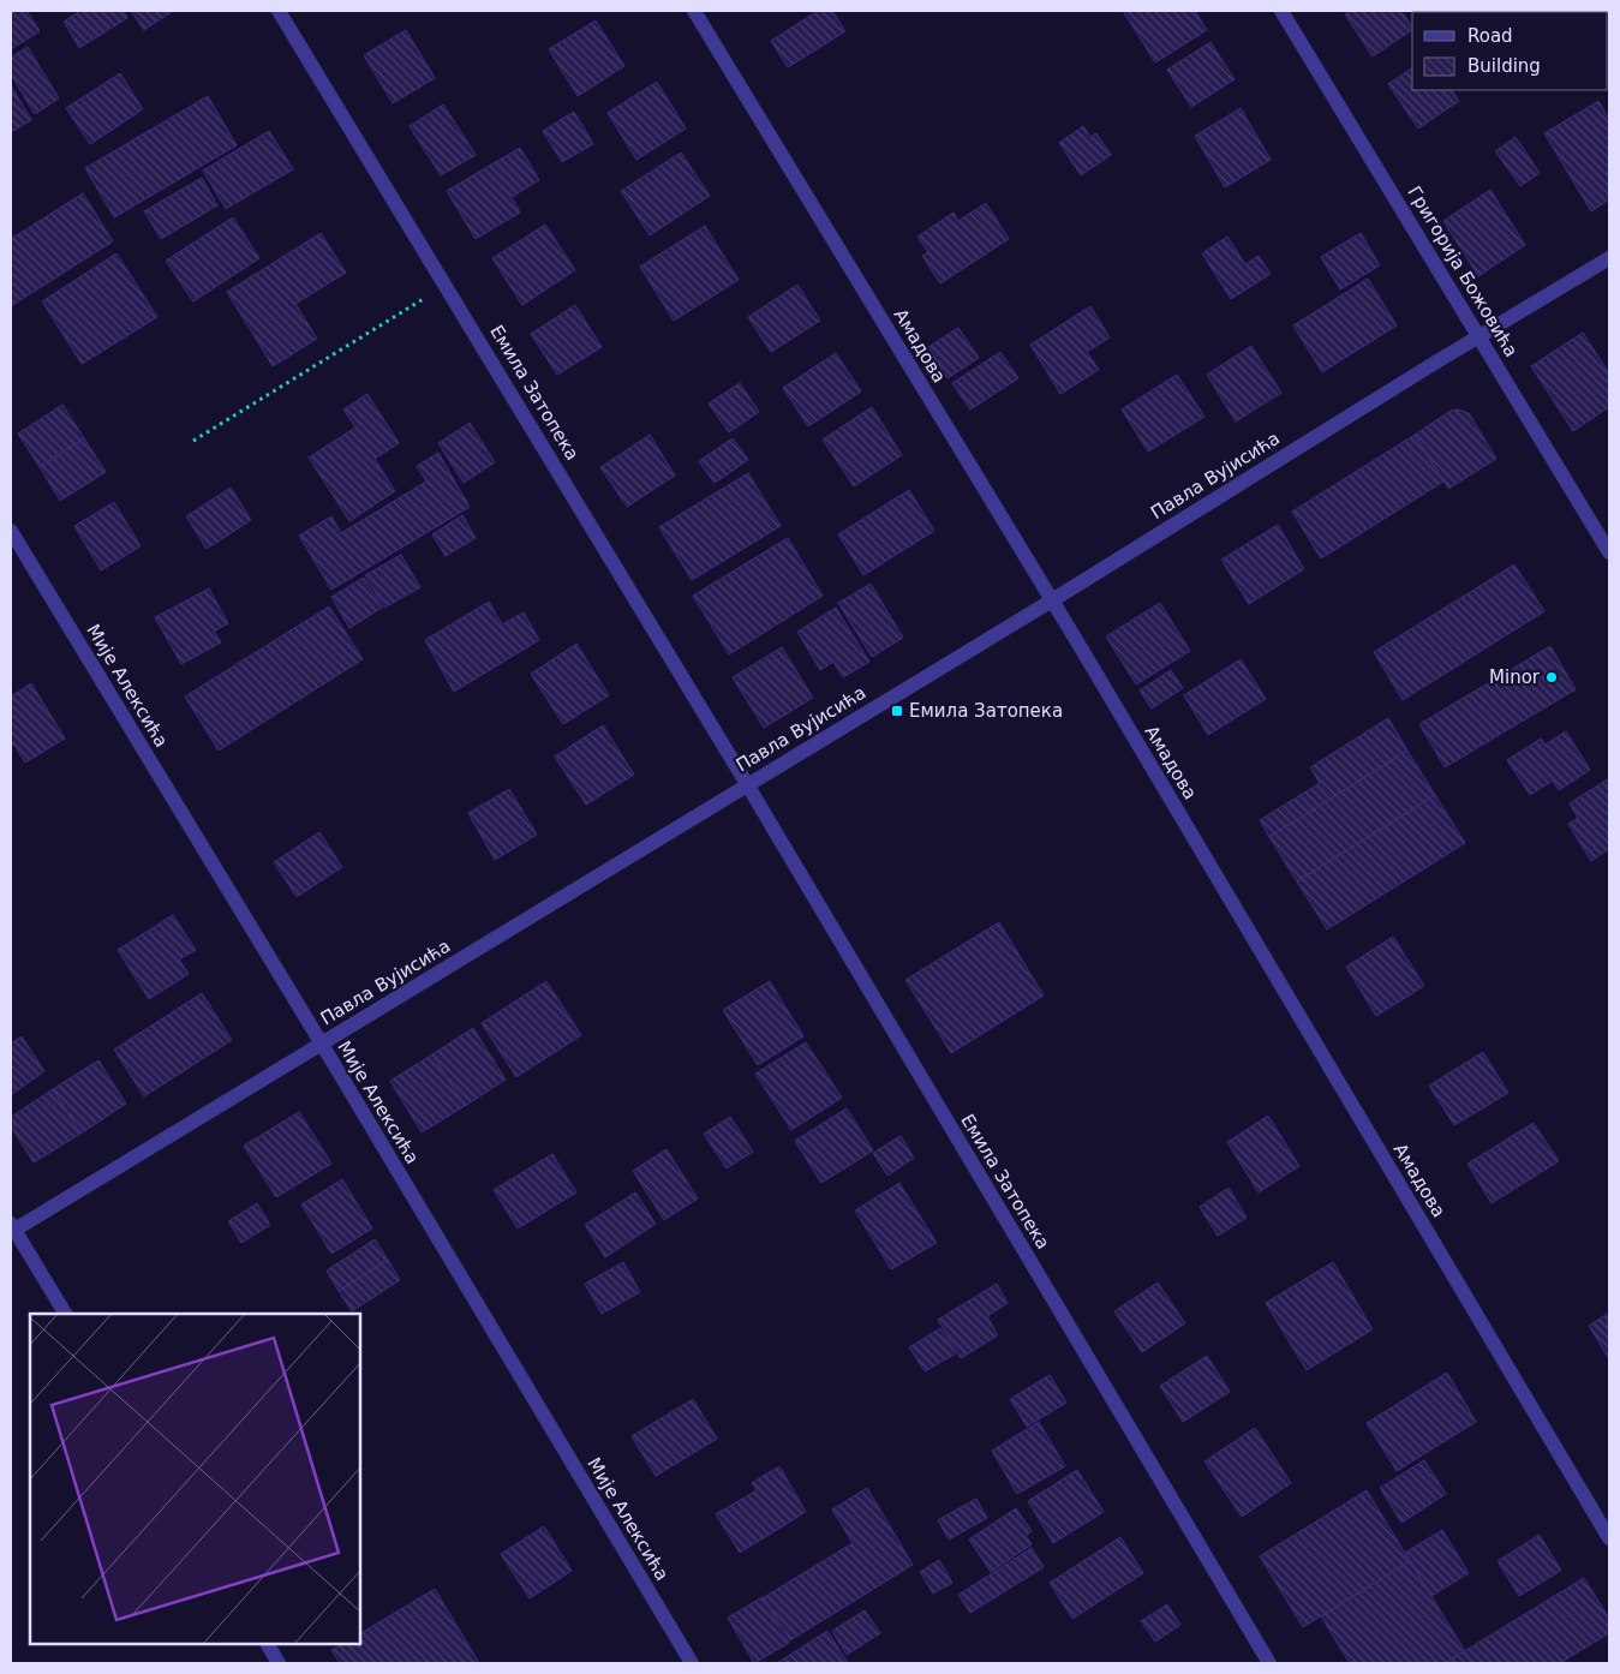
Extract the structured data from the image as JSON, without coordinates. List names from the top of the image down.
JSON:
{
  "streets": {
    "street": [
      "Григорија Божовића",
      "Амадова",
      "Емила Затопека",
      "Павла Вујисића",
      "Мије Алексића"
    ]
  },
  "crossings": [
    ["Григорија Божовића", "Павла Вујисића"],
    ["Амадова", "Павла Вујисића"],
    ["Емила Затопека", "Павла Вујисића"],
    ["Павла Вујисића", "Мије Алексића"]
  ],
  "places": {
    "other": ["Minor"],
    "transit": ["Емила Затопека"]
  },
  "legend": ["Road", "Building"]
}
